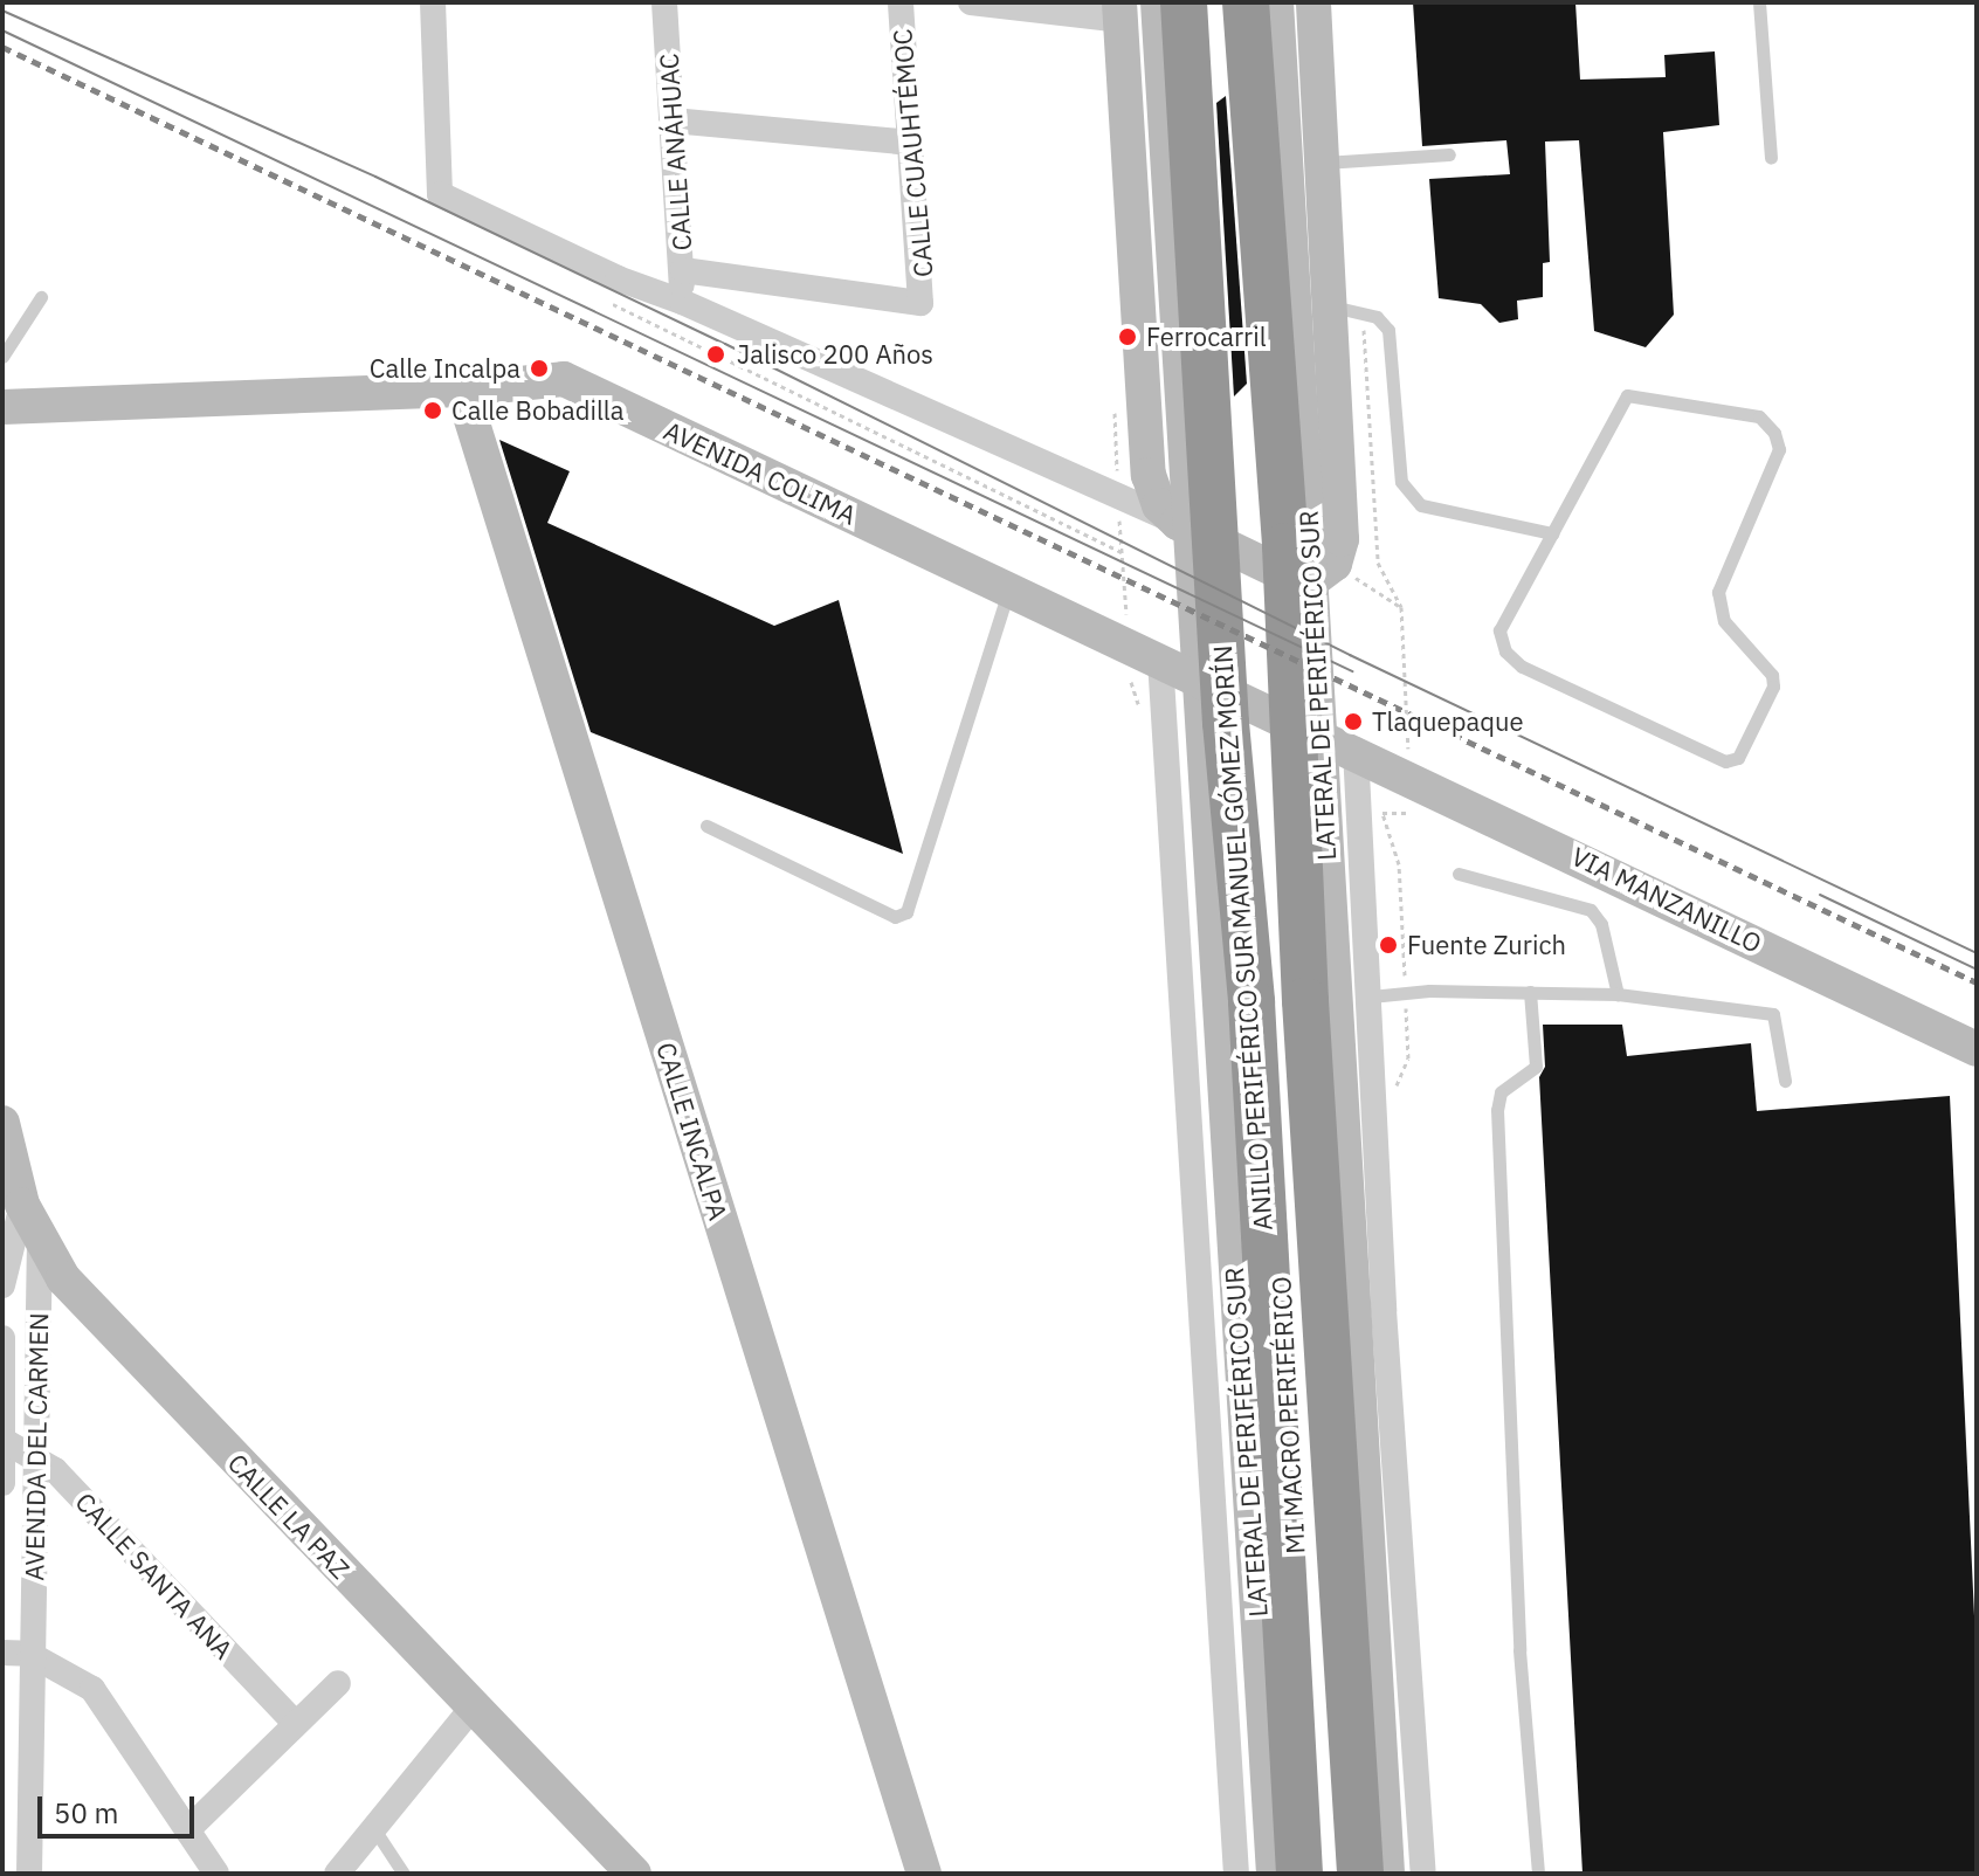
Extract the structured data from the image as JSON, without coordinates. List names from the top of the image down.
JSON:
{
  "streets": {
    "highway": ["ANILLO PERIFÉRICO SUR MANUEL GÓMEZ MORÍN"],
    "street": [
      "CALLE ANÁHUAC",
      "CALLE CUAUHTÉMOC",
      "AVENIDA COLIMA",
      "LATERAL DE PERIFÉRICO SUR",
      "VIA MANZANILLO",
      "CALLE INCALPA",
      "AVENIDA DEL CARMEN",
      "CALLE LA PAZ",
      "CALLE SANTA ANA"
    ]
  },
  "crossings": [
    ["CALLE ANÁHUAC", "CALLE CUAUHTÉMOC"],
    ["AVENIDA COLIMA", "VIA MANZANILLO"],
    ["AVENIDA COLIMA", "CALLE INCALPA"],
    ["LATERAL DE PERIFÉRICO SUR", "ANILLO PERIFÉRICO SUR MANUEL GÓMEZ MORÍN"],
    ["AVENIDA DEL CARMEN", "CALLE LA PAZ"],
    ["AVENIDA DEL CARMEN", "CALLE SANTA ANA"]
  ],
  "places": [
    "Ferrocarril",
    "Jalisco 200 Años",
    "Calle Incalpa",
    "Calle Bobadilla",
    "Tlaquepaque",
    "Fuente Zurich"
  ],
  "scale_bar": "50 m"
}
